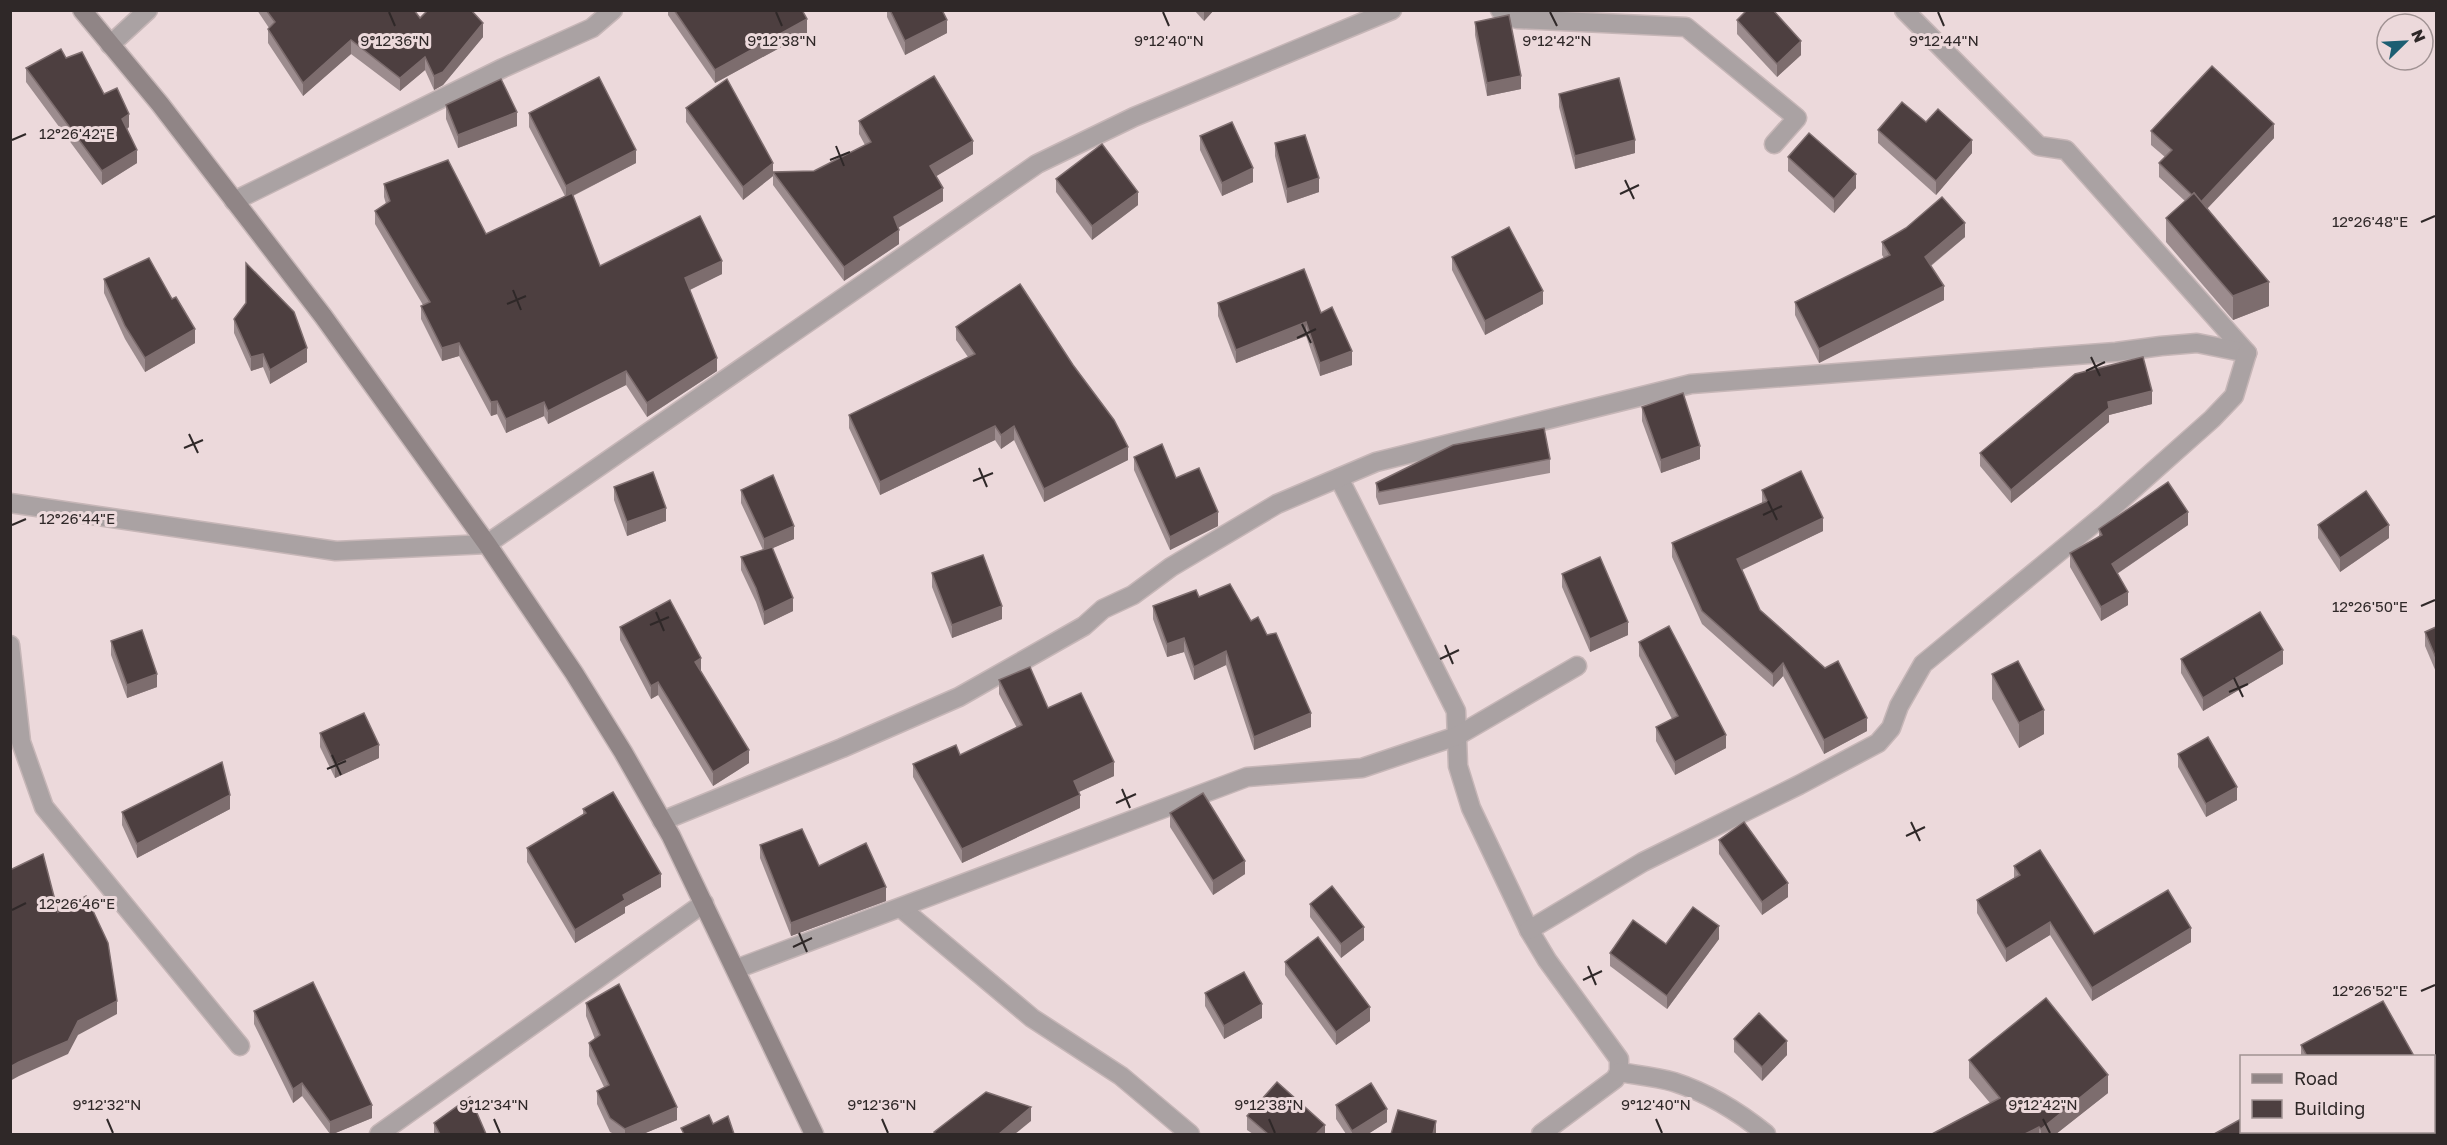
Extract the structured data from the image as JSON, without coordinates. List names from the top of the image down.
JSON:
{
  "legend": ["Road", "Building"],
  "north": "top right",
  "coordinates": [
    "9°12'42\"N",
    "9°12'36\"N",
    "9°12'38\"N",
    "9°12'40\"N",
    "9°12'44\"N",
    "12°26'42\"E",
    "12°26'48\"E",
    "12°26'44\"E",
    "12°26'50\"E",
    "12°26'46\"E",
    "12°26'52\"E",
    "9°12'32\"N",
    "9°12'34\"N"
  ]
}
